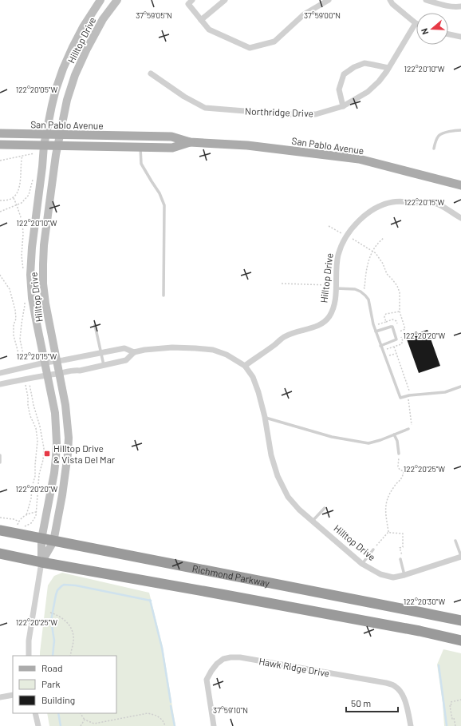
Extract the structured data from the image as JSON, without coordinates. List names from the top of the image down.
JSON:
{
  "streets": {
    "highway": ["Richmond Parkway"],
    "main road": ["Hilltop Drive", "San Pablo Avenue"],
    "street": ["Northridge Drive", "Hawk Ridge Drive"]
  },
  "crossings": [
    ["Hilltop Drive", "San Pablo Avenue"],
    ["Hilltop Drive", "Richmond Parkway"]
  ],
  "places": {
    "transit": ["Hilltop Drive & Vista Del Mar"]
  },
  "legend": ["Road", "Park", "Building"],
  "scale_bar": "50 m",
  "north": "left",
  "coordinates": [
    "37°59'05\"N",
    "37°59'00\"N",
    "122°20'10\"W",
    "122°20'05\"W",
    "122°20'15\"W",
    "122°20'20\"W",
    "122°20'25\"W",
    "122°20'30\"W",
    "37°59'10\"N"
  ]
}
